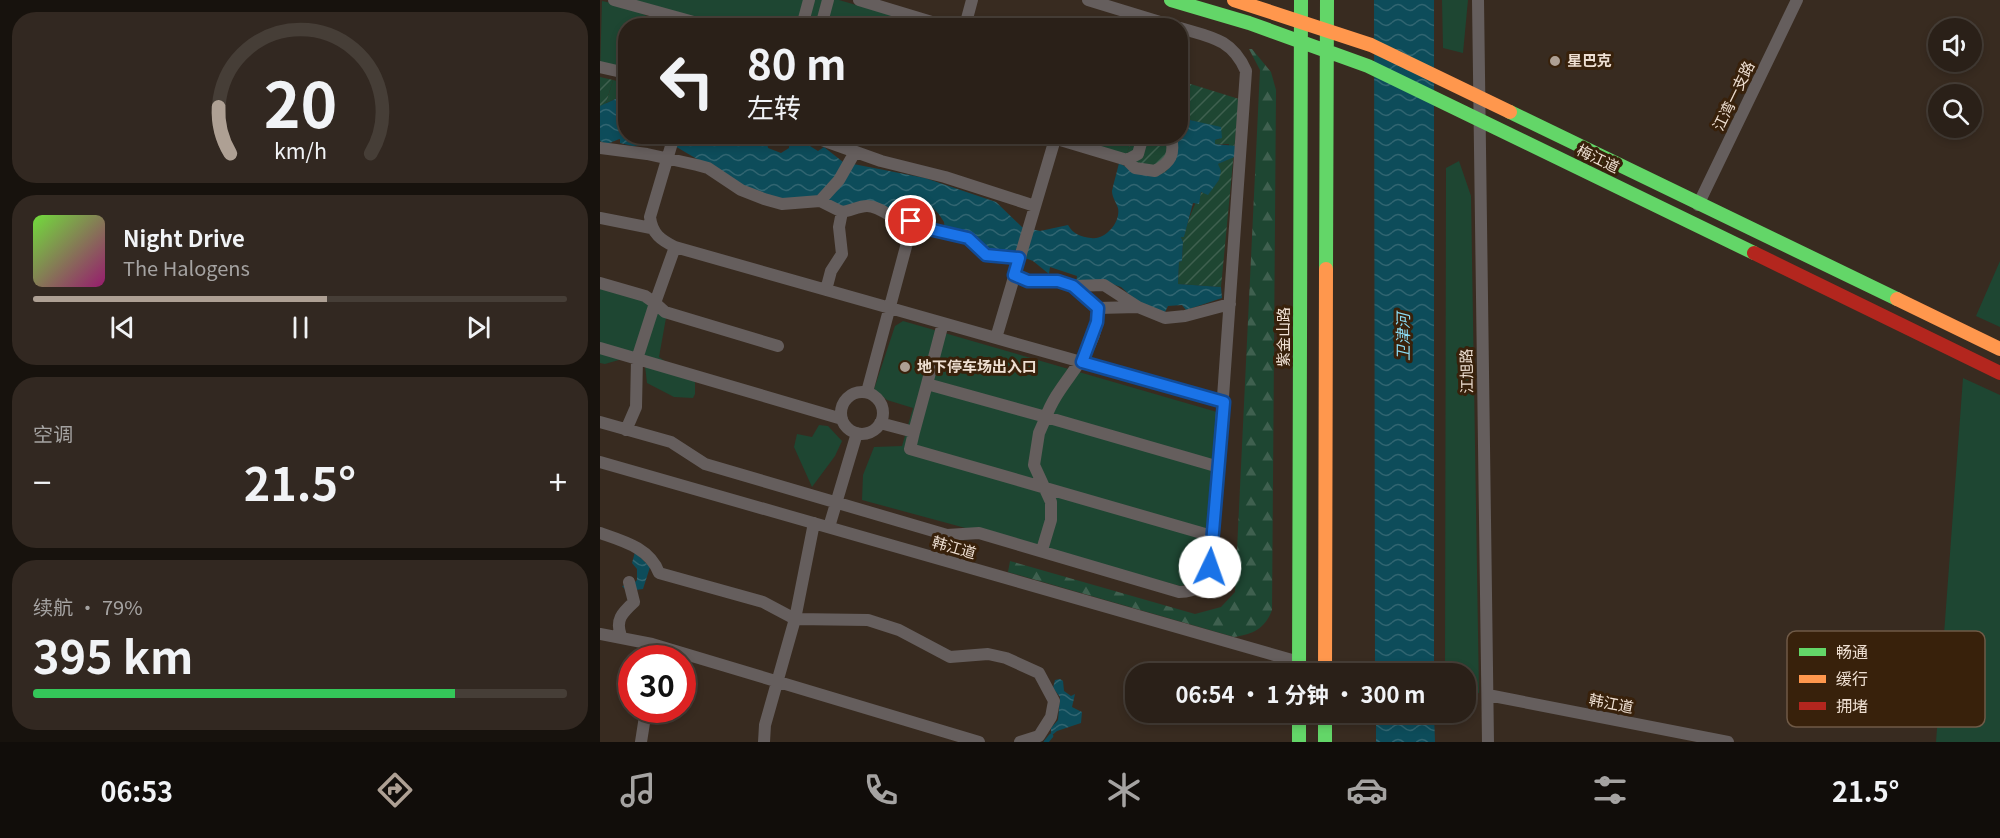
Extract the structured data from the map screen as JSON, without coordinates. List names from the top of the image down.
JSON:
{
  "streets": {
    "street": [
      "江湾一支路",
      "梅江道",
      "紫金山路",
      "江旭路",
      "韩江道"
    ]
  },
  "crossings": [
    ["江湾一支路", "梅江道"],
    ["梅江道", "紫金山路"],
    ["梅江道", "江旭路"],
    ["江旭路", "韩江道"]
  ],
  "water": ["卫津河"],
  "places": ["星巴克", "地下停车场出入口"],
  "legend": ["畅通", "缓行", "拥堵"],
  "page": {
    "turn": ["80 m", "左转"],
    "song": ["Night Drive", "The Halogens"],
    "tile": [
      "空调",
      ["续航 · 79%", "395 km"]
    ],
    "heat": ["−", "21.5°", "+"],
    "limit": "30",
    "trip": "06:54 · 1 分钟 · 300 m",
    "tabs": ["06:53", "21.5°"],
    "gauge": ["20", "km/h"]
  }
}
